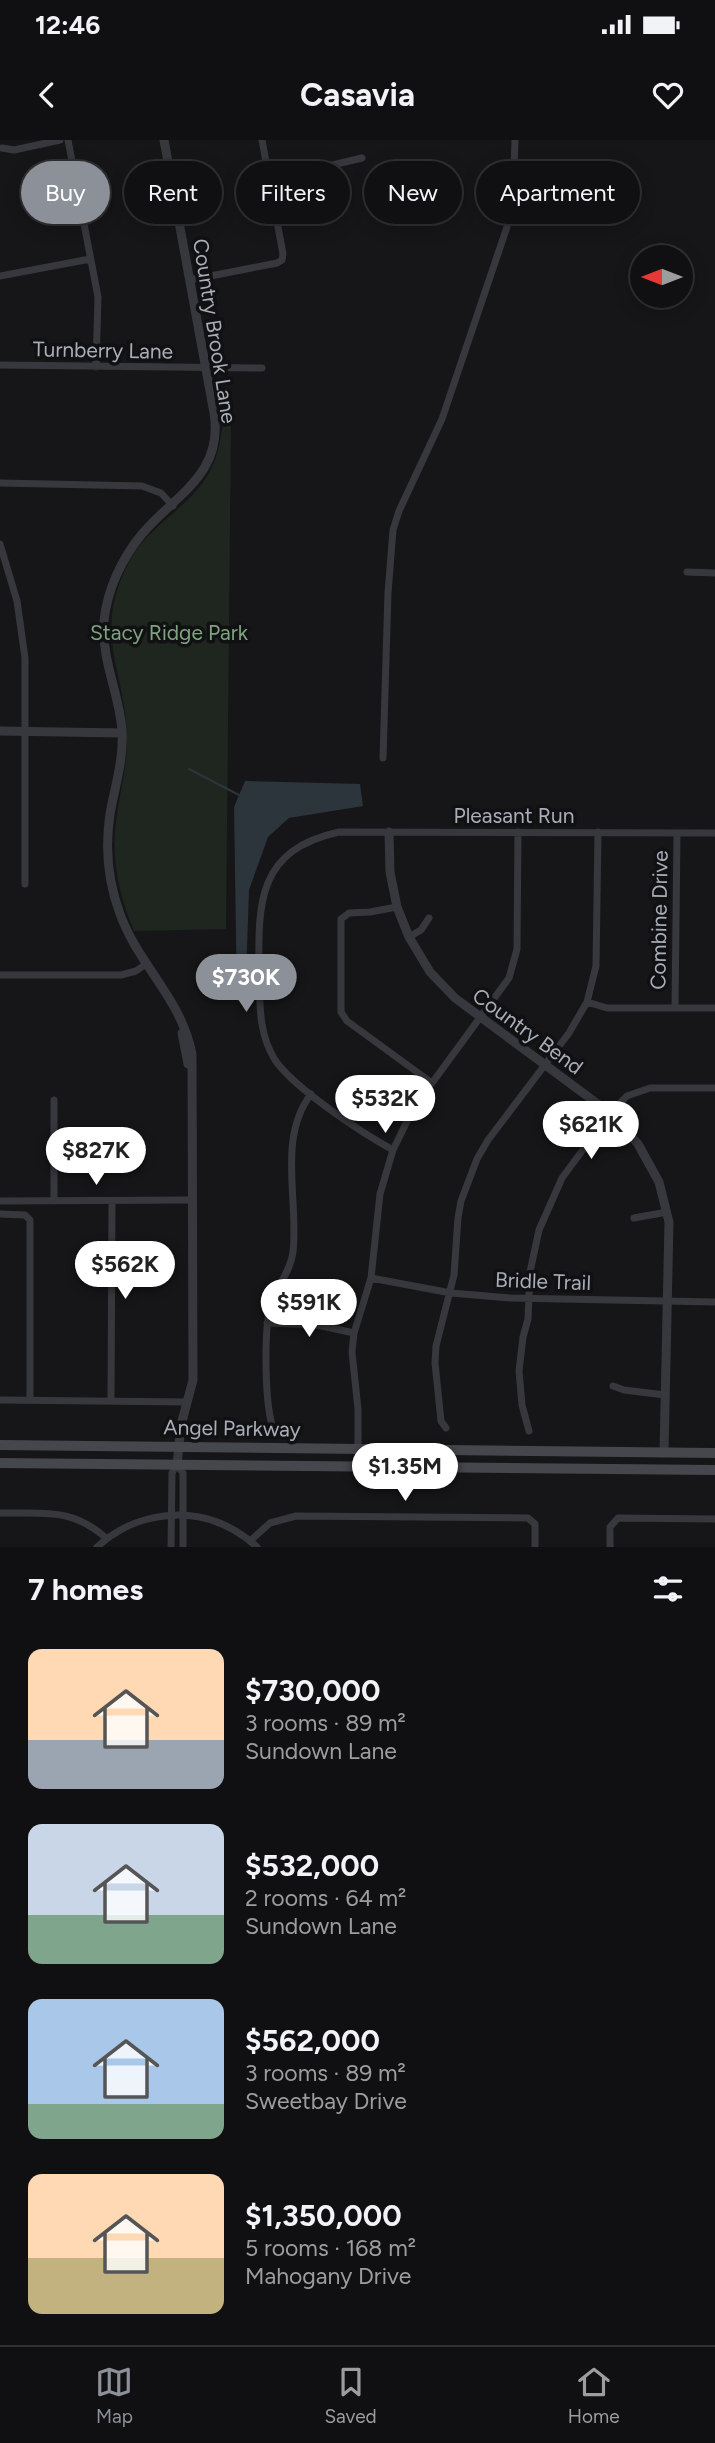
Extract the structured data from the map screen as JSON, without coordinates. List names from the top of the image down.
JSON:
{
  "streets": {
    "main road": ["Angel Parkway"],
    "street": [
      "Country Brook Lane",
      "Turnberry Lane",
      "Pleasant Run",
      "Combine Drive",
      "Country Bend",
      "Bridle Trail"
    ]
  },
  "crossings": [
    ["Country Brook Lane", "Turnberry Lane"],
    ["Country Brook Lane", "Angel Parkway"],
    ["Pleasant Run", "Combine Drive"],
    ["Pleasant Run", "Country Bend"],
    ["Country Bend", "Bridle Trail"],
    ["Country Bend", "Angel Parkway"]
  ],
  "parks": ["Stacy Ridge Park"],
  "north": "left",
  "page": {
    "status": "12:46",
    "header": "Casavia",
    "chip": [
      "Buy",
      "Rent",
      "Filters",
      "New",
      "Apartment"
    ],
    "price": [
      "$730K",
      "$532K",
      "$621K",
      "$827K",
      "$562K",
      "$591K",
      "$1.35M"
    ],
    "heading": "7 homes",
    "list": [
      {
        "name": "$730,000",
        "note": "3 rooms · 89 m² · Sundown Lane"
      },
      {
        "name": "$532,000",
        "note": "2 rooms · 64 m² · Sundown Lane"
      },
      {
        "name": "$562,000",
        "note": "3 rooms · 89 m² · Sweetbay Drive"
      },
      {
        "name": "$1,350,000",
        "note": "5 rooms · 168 m² · Mahogany Drive"
      }
    ],
    "tabs": ["Map", "Saved", "Home"]
  }
}
